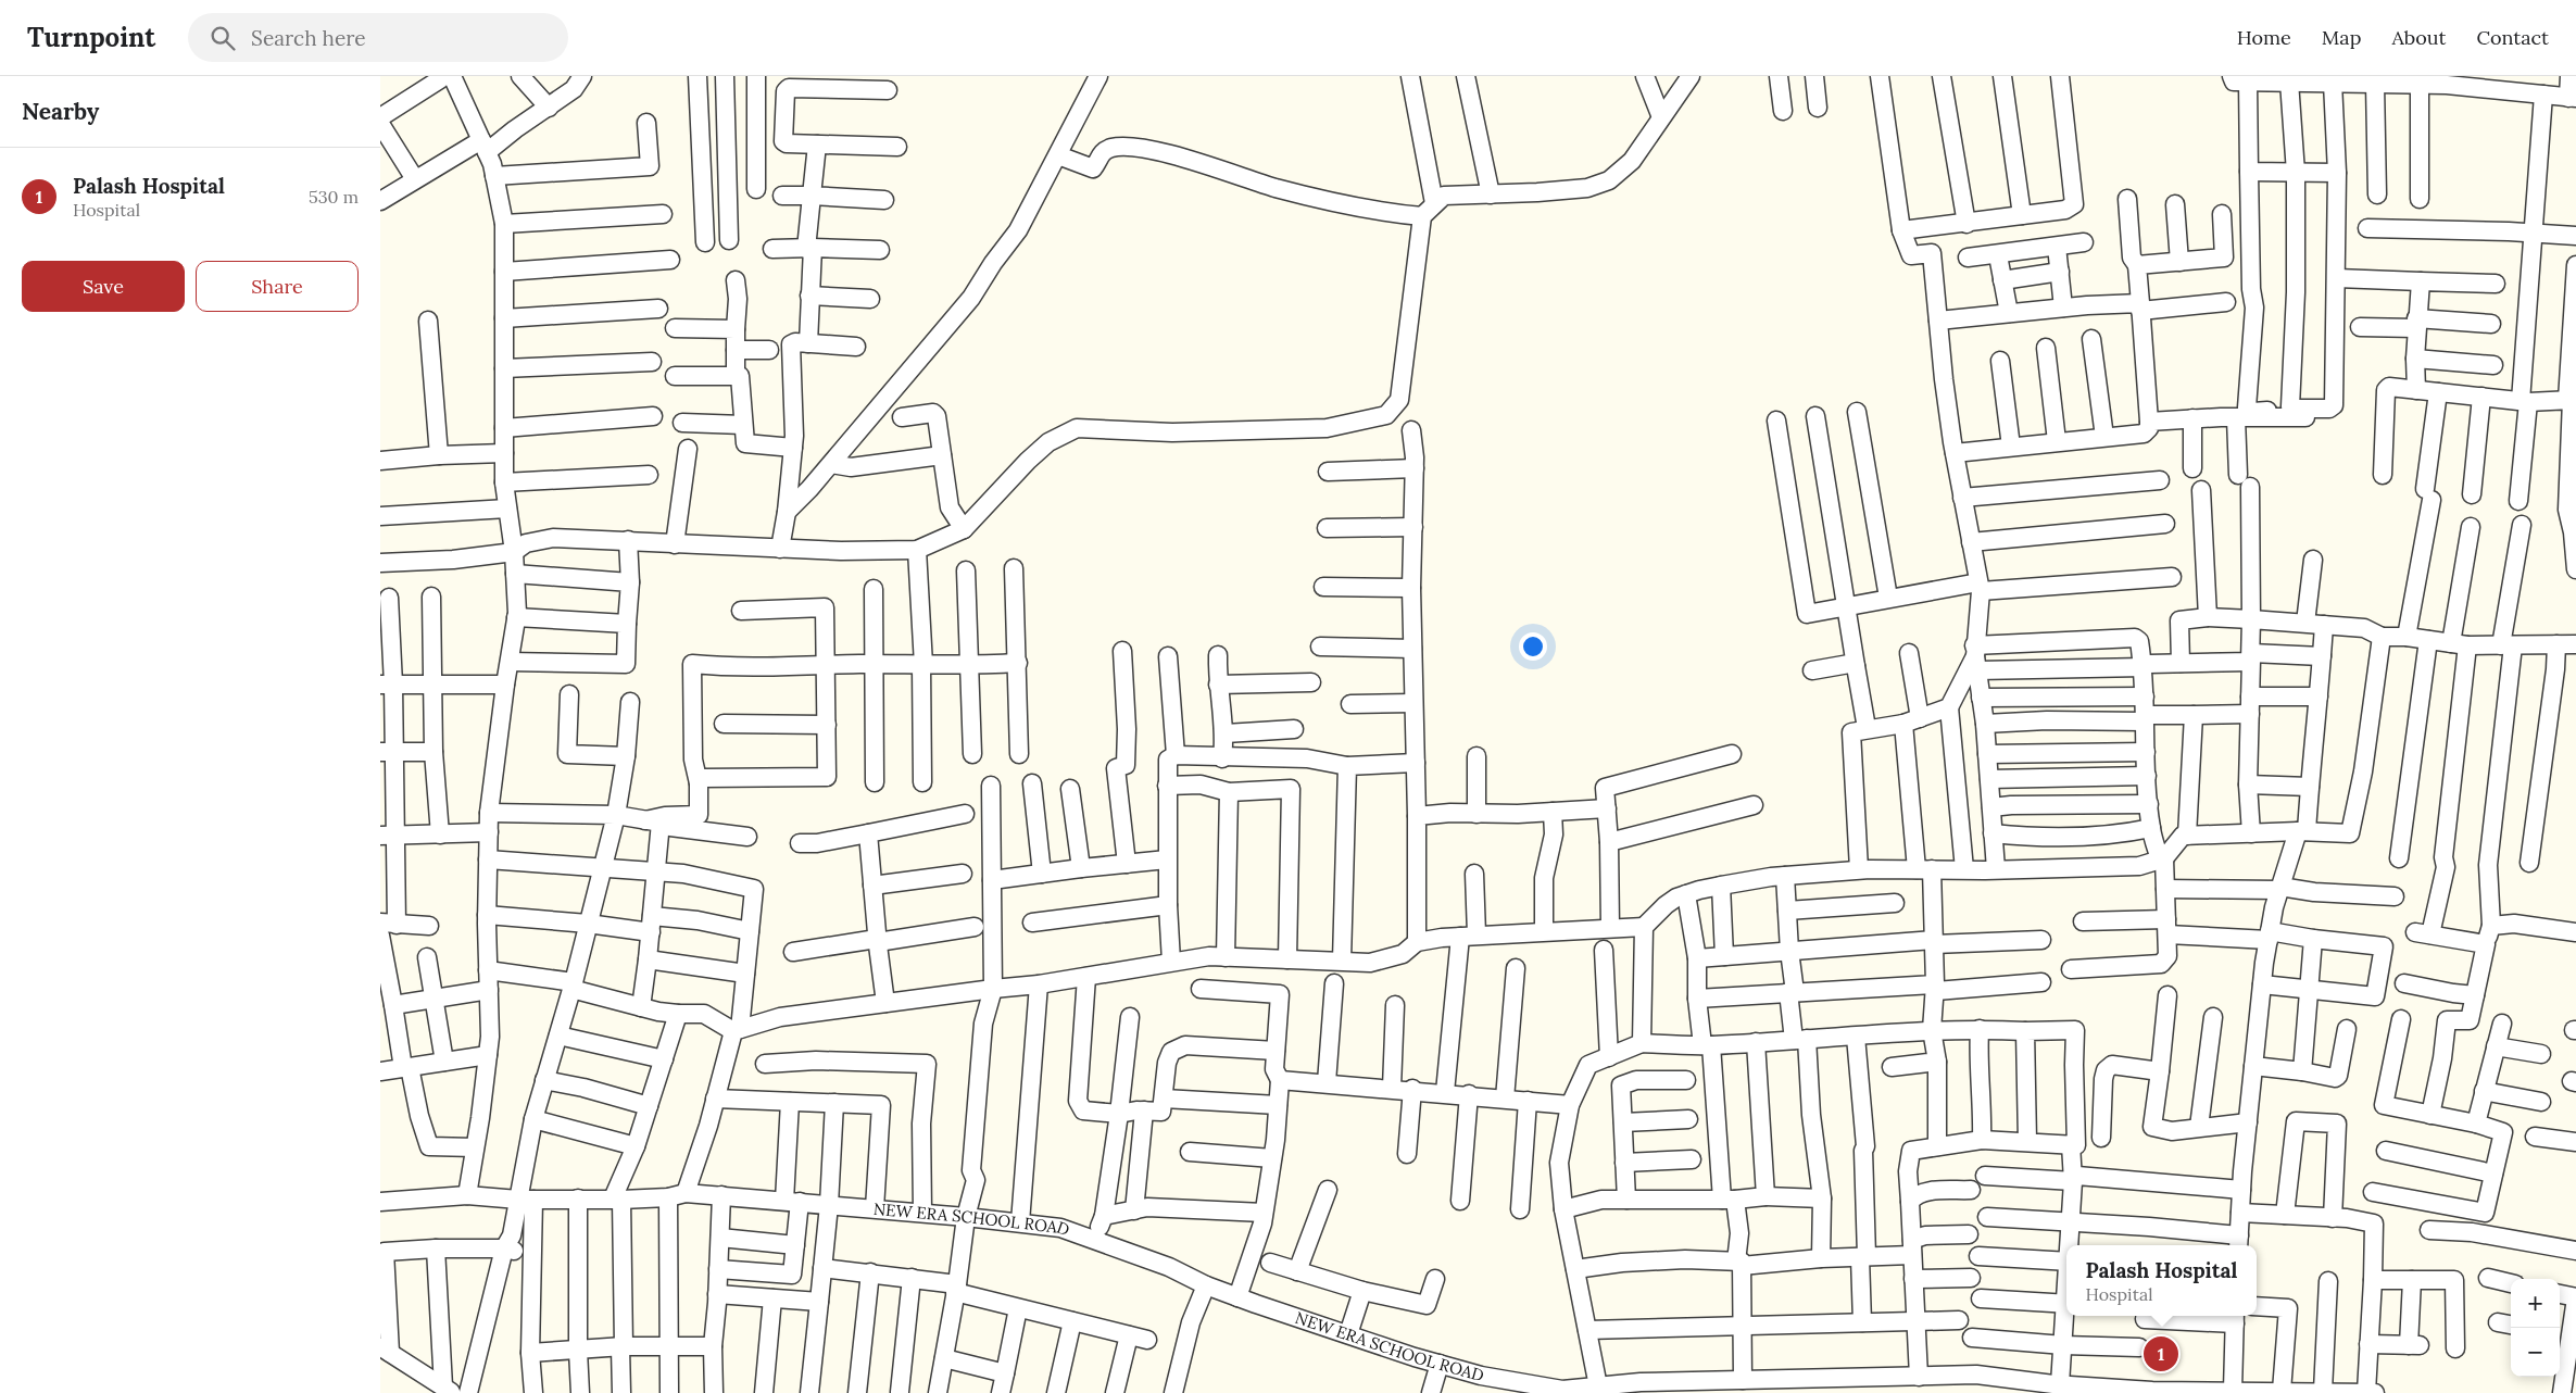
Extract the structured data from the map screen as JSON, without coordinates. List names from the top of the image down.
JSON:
{
  "streets": {
    "street": ["NEW ERA SCHOOL ROAD"]
  },
  "page": {
    "header": "Turnpoint",
    "search": "Search here",
    "nav": [
      "Home",
      "Map",
      "About",
      "Contact"
    ],
    "heading": "Nearby",
    "list": [
      {
        "mark": "1",
        "name": "Palash Hospital",
        "note": "Hospital",
        "value": "530 m"
      }
    ],
    "buttons": ["Save", "Share"],
    "popup": ["Palash Hospital", "Hospital"],
    "map_buttons": ["+", "−"],
    "pins": "1"
  }
}
